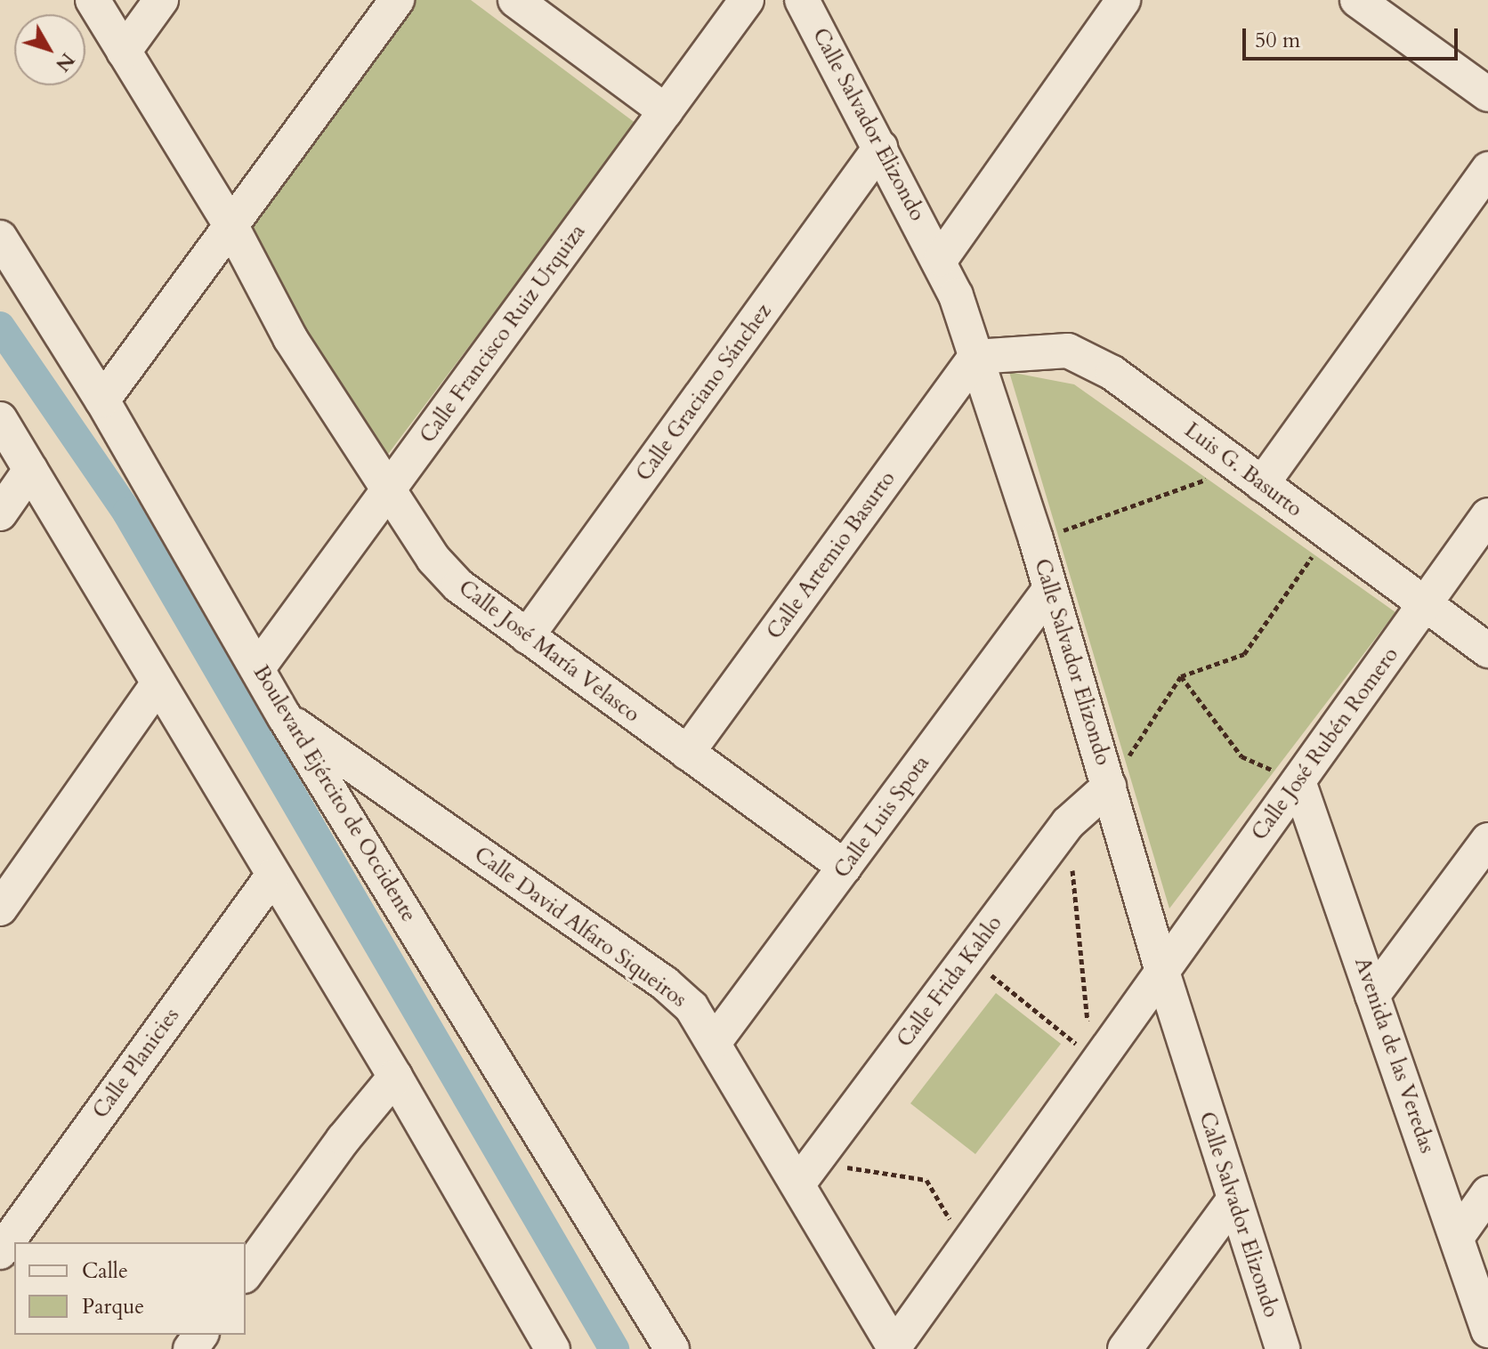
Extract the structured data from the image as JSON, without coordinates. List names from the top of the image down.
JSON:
{
  "streets": {
    "street": [
      "Calle Salvador Elizondo",
      "Calle Francisco Ruiz Urquiza",
      "Calle Graciano Sánchez",
      "Luis G. Basurto",
      "Calle Artemio Basurto",
      "Calle José María Velasco",
      "Calle José Rubén Romero",
      "Boulevard Ejército de Occidente",
      "Calle Luis Spota",
      "Calle David Alfaro Siqueiros",
      "Calle Frida Kahlo",
      "Avenida de las Veredas",
      "Calle Planicies"
    ]
  },
  "crossings": [
    ["Calle Salvador Elizondo", "Calle Graciano Sánchez"],
    ["Calle Salvador Elizondo", "Luis G. Basurto"],
    ["Calle Salvador Elizondo", "Calle Artemio Basurto"],
    ["Calle Salvador Elizondo", "Calle José Rubén Romero"],
    ["Calle Salvador Elizondo", "Calle Luis Spota"],
    ["Calle Salvador Elizondo", "Calle Frida Kahlo"],
    ["Calle Francisco Ruiz Urquiza", "Calle José María Velasco"],
    ["Calle Francisco Ruiz Urquiza", "Boulevard Ejército de Occidente"],
    ["Calle Graciano Sánchez", "Calle José María Velasco"],
    ["Luis G. Basurto", "Calle Artemio Basurto"],
    ["Luis G. Basurto", "Calle José Rubén Romero"],
    ["Calle Artemio Basurto", "Calle José María Velasco"],
    ["Calle José María Velasco", "Calle Luis Spota"],
    ["Calle José Rubén Romero", "Calle David Alfaro Siqueiros"],
    ["Calle José Rubén Romero", "Avenida de las Veredas"],
    ["Boulevard Ejército de Occidente", "Calle David Alfaro Siqueiros"],
    ["Calle Luis Spota", "Calle David Alfaro Siqueiros"],
    ["Calle David Alfaro Siqueiros", "Calle Frida Kahlo"]
  ],
  "legend": ["Calle", "Parque"],
  "scale_bar": "50 m",
  "north": "bottom right"
}
